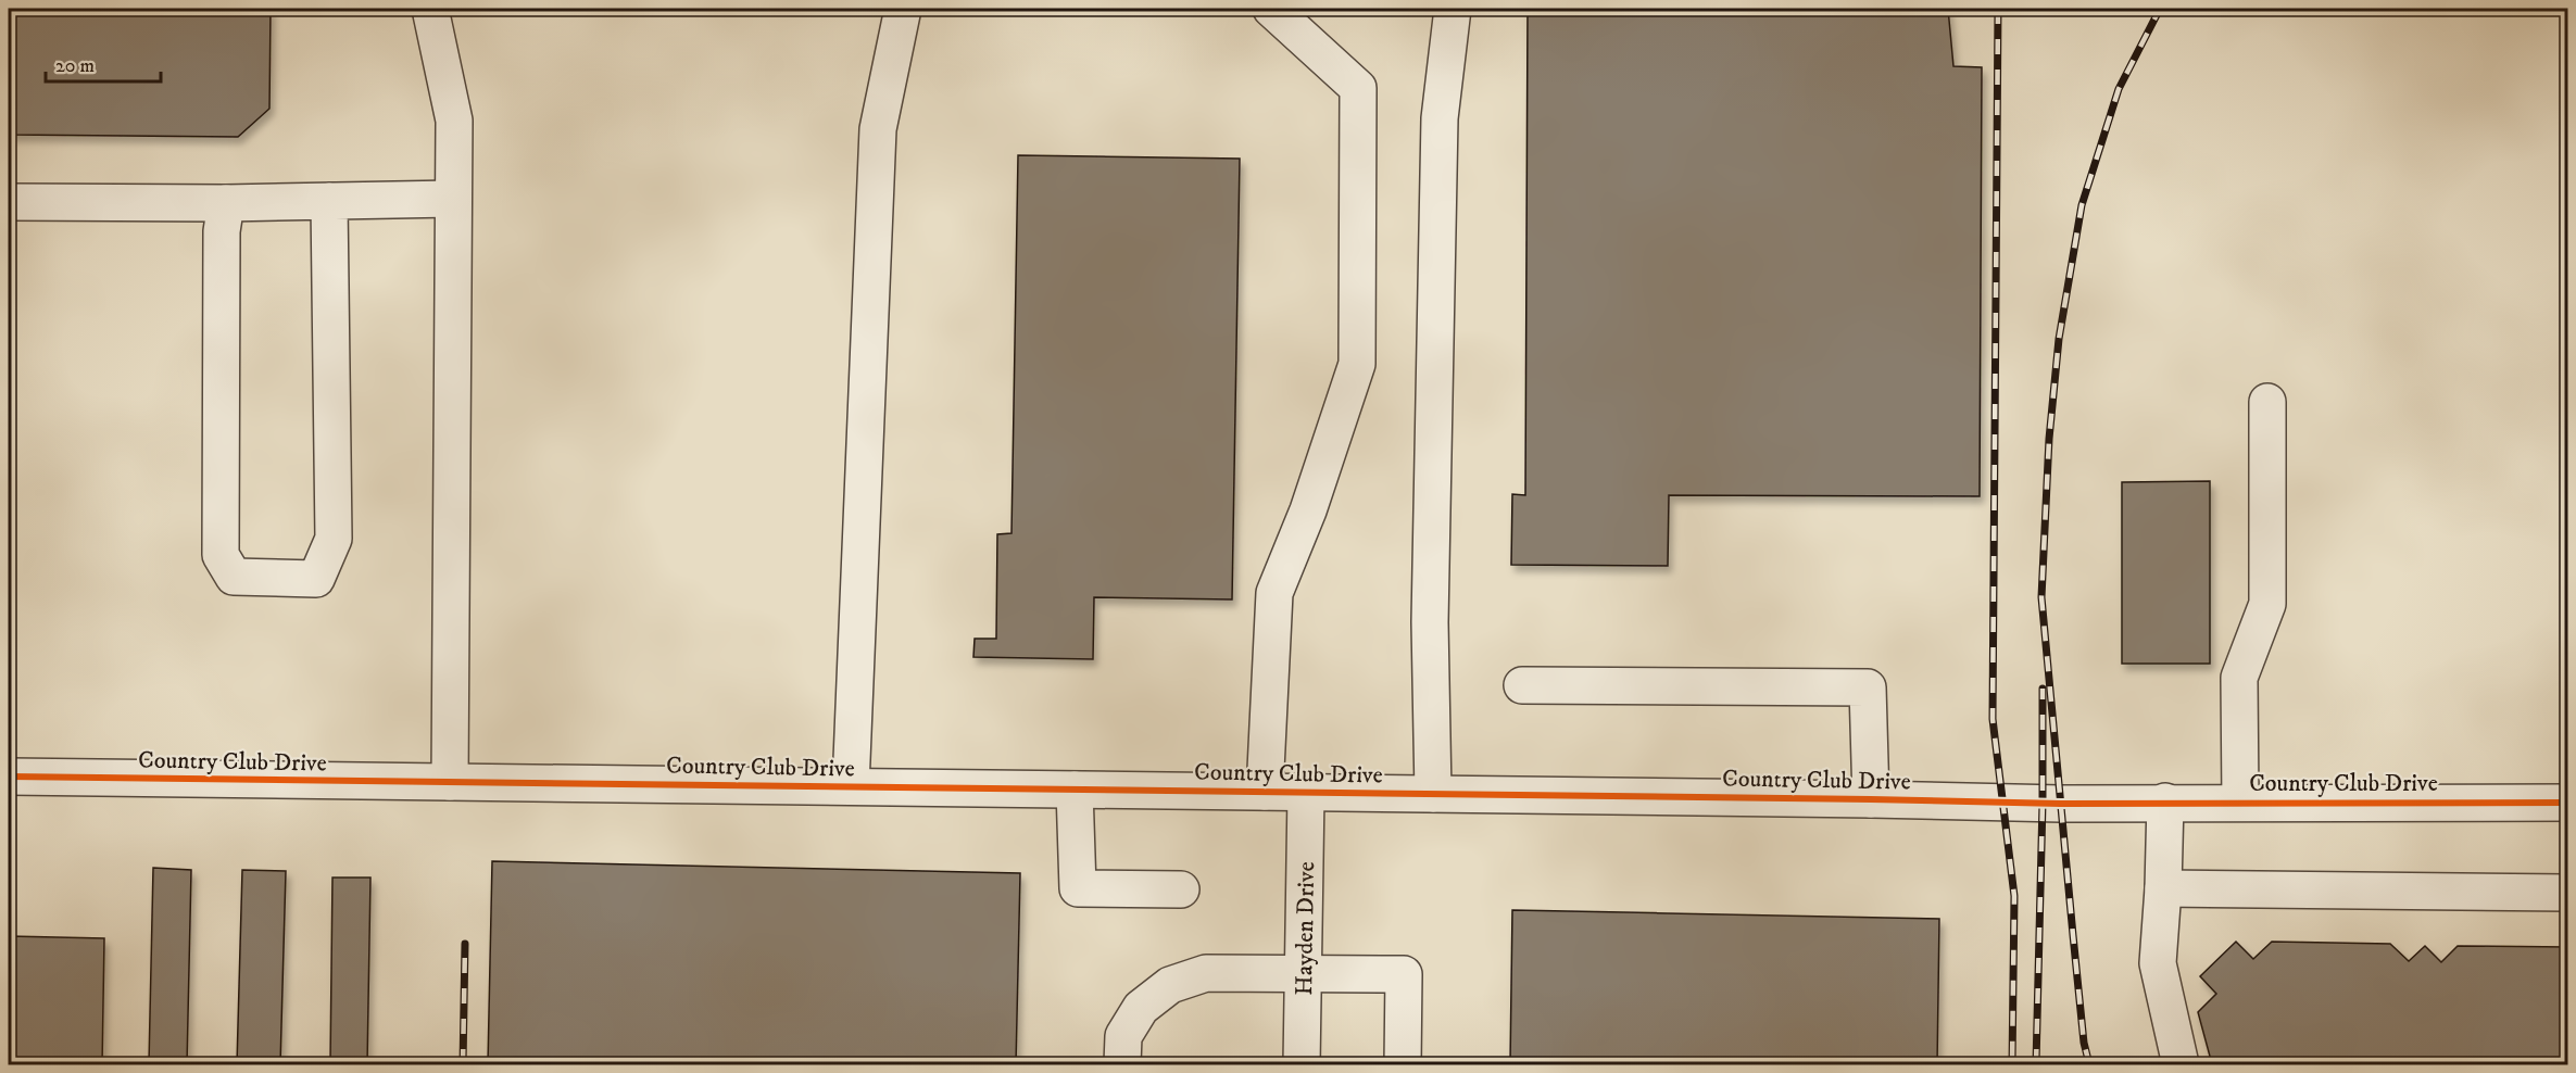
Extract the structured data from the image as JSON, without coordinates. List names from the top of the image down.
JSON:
{
  "streets": {
    "street": ["Country Club Drive", "Hayden Drive"]
  },
  "crossings": [
    ["Country Club Drive", "Hayden Drive"]
  ],
  "scale_bar": "20 m"
}
